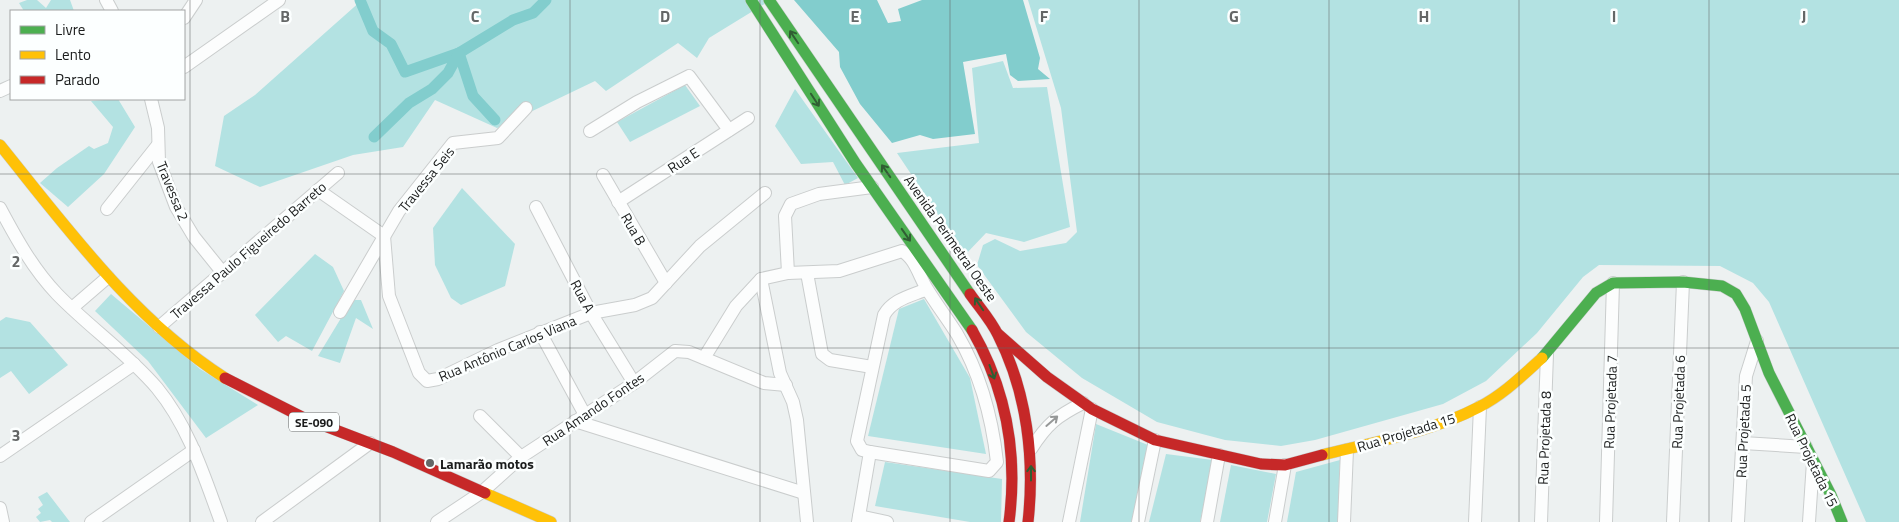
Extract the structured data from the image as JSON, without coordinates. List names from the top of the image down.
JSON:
{
  "streets": {
    "main road": ["Avenida Perimetral Oeste", "SE-090", "Rua Projetada 15"],
    "street": [
      "Rua E",
      "Travessa Seis",
      "Travessa 2",
      "Rua B",
      "Travessa Paulo Figueiredo Barreto",
      "Rua A",
      "Rua Antônio Carlos Viana",
      "Rua Projetada 7",
      "Rua Projetada 6",
      "Rua Amando Fontes",
      "Rua Projetada 5",
      "Rua Projetada 8"
    ]
  },
  "crossings": [
    ["Rua E", "Rua B"],
    ["Travessa Seis", "Rua Antônio Carlos Viana"],
    ["Travessa 2", "Travessa Paulo Figueiredo Barreto"],
    ["Rua B", "Rua Antônio Carlos Viana"],
    ["Avenida Perimetral Oeste", "Rua Projetada 15"],
    ["Travessa Paulo Figueiredo Barreto", "SE-090"],
    ["Rua A", "Rua Antônio Carlos Viana"],
    ["Rua A", "Rua Amando Fontes"],
    ["Rua Projetada 7", "Rua Projetada 15"],
    ["Rua Projetada 6", "Rua Projetada 15"],
    ["Rua Amando Fontes", "SE-090"],
    ["Rua Projetada 5", "Rua Projetada 15"],
    ["Rua Projetada 15", "Rua Projetada 8"]
  ],
  "places": ["Lamarão motos"],
  "legend": ["Livre", "Lento", "Parado"],
  "grid": {
    "columns": [
      "B",
      "C",
      "D",
      "E",
      "F",
      "G",
      "H",
      "I",
      "J"
    ],
    "rows": ["2", "3"]
  }
}
